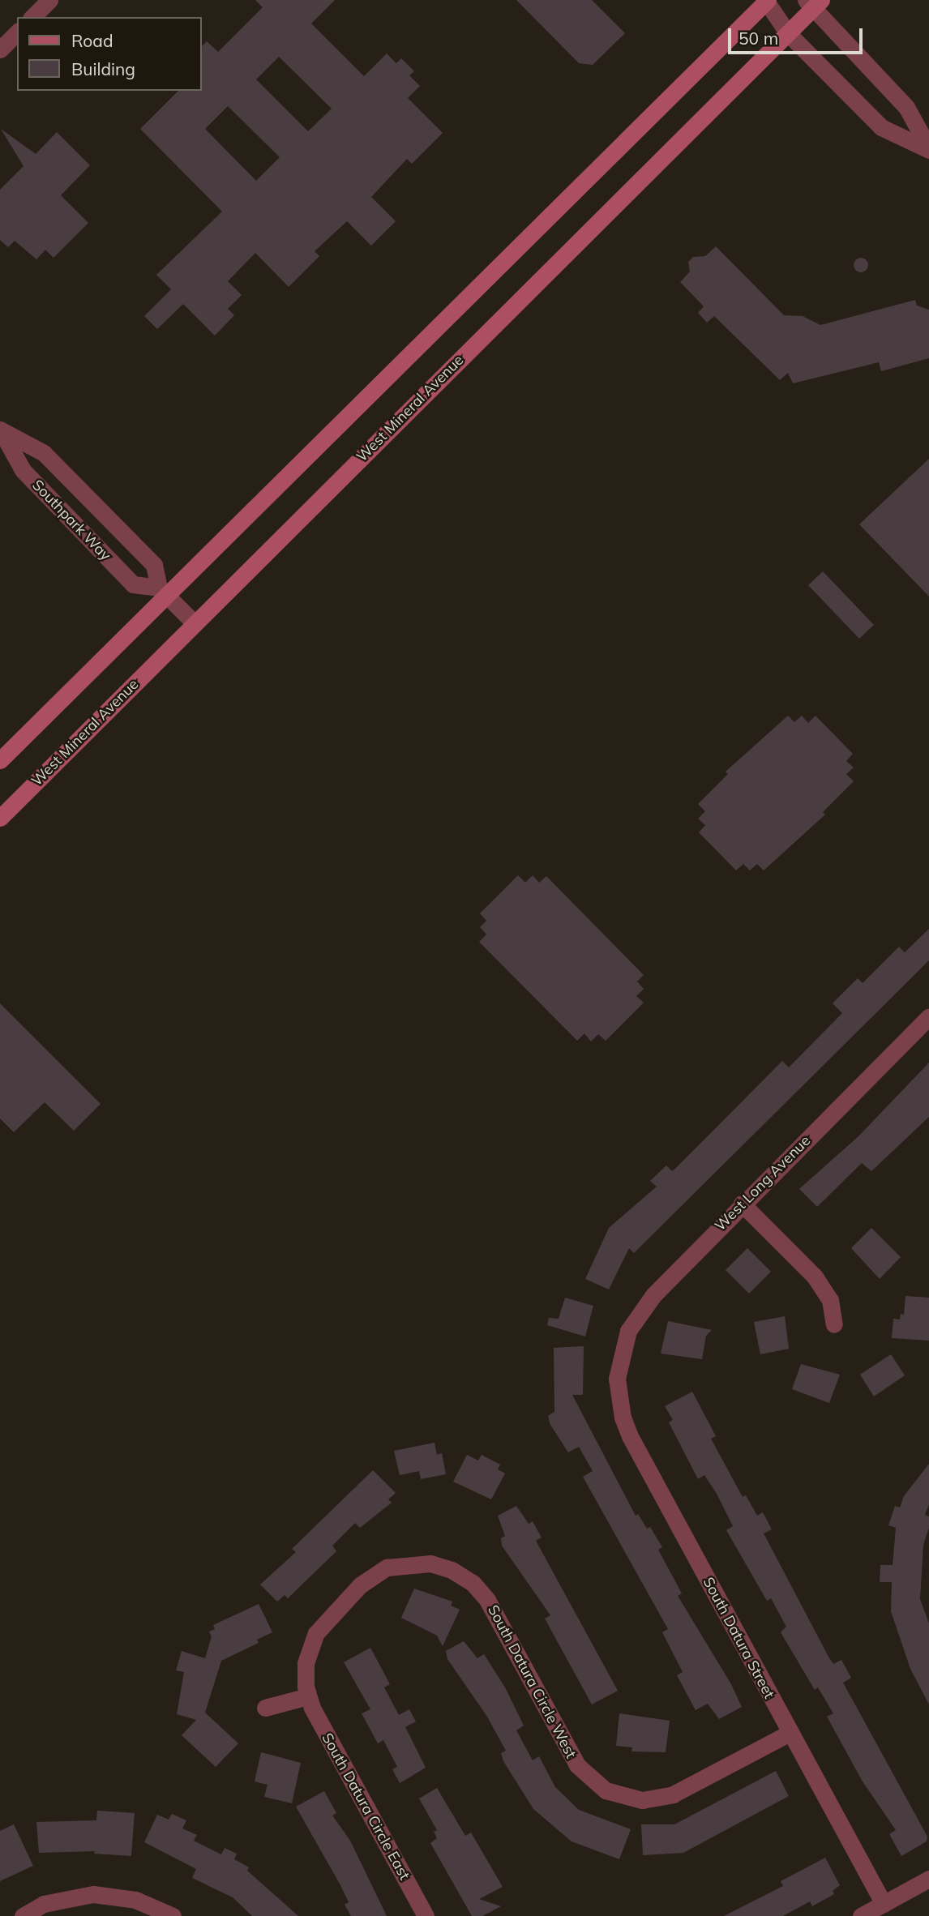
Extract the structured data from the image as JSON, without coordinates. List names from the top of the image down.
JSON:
{
  "streets": {
    "main road": ["West Mineral Avenue"],
    "street": [
      "Southpark Way",
      "West Long Avenue",
      "South Datura Street",
      "South Datura Circle West",
      "South Datura Circle East"
    ]
  },
  "crossings": [
    ["West Mineral Avenue", "Southpark Way"],
    ["West Long Avenue", "South Datura Street"],
    ["South Datura Street", "South Datura Circle West"],
    ["South Datura Circle West", "South Datura Circle East"]
  ],
  "legend": ["Road", "Building"],
  "scale_bar": "50 m"
}
